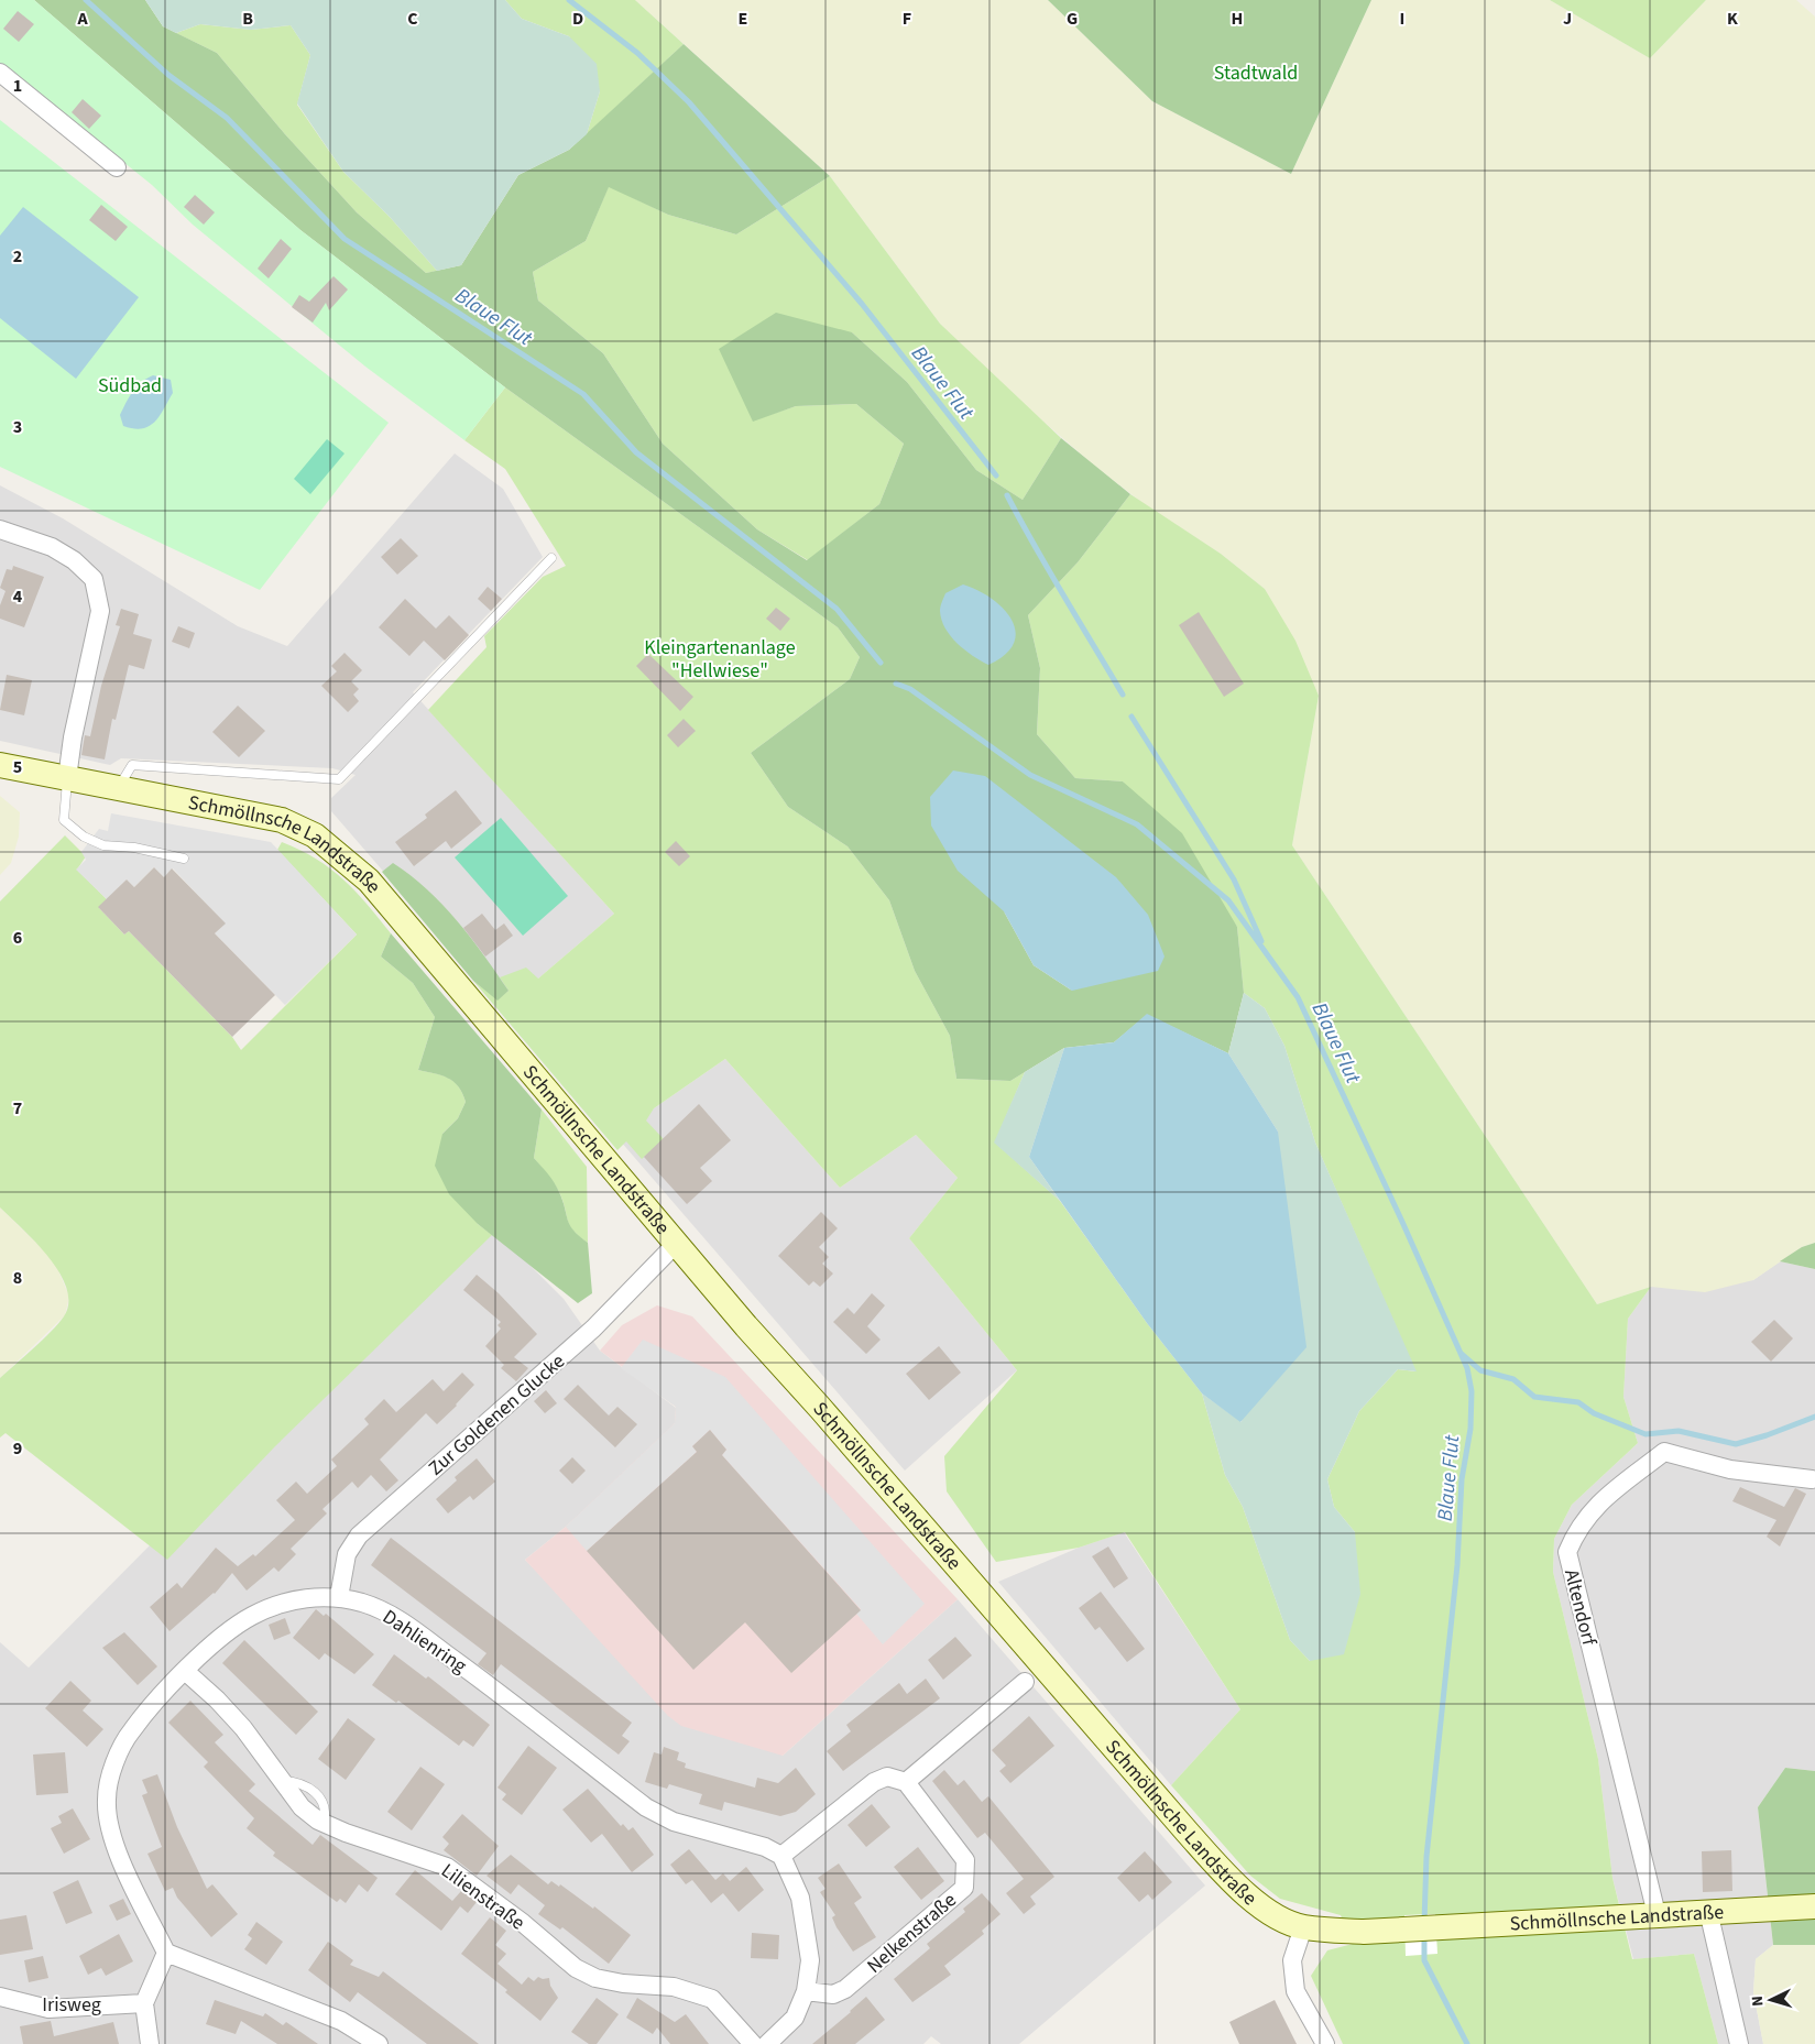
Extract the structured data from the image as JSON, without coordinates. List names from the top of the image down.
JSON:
{
  "streets": {
    "main road": ["Schmöllnsche Landstraße"],
    "street": [
      "Zur Goldenen Glucke",
      "Altendorf",
      "Dahlienring",
      "Lilienstraße",
      "Nelkenstraße",
      "Irisweg"
    ]
  },
  "crossings": [
    ["Schmöllnsche Landstraße", "Zur Goldenen Glucke"],
    ["Schmöllnsche Landstraße", "Altendorf"],
    ["Zur Goldenen Glucke", "Dahlienring"],
    ["Dahlienring", "Lilienstraße"]
  ],
  "water": ["Blaue Flut"],
  "parks": ["Stadtwald", "Südbad", "Kleingartenanlage \"Hellwiese\""],
  "north": "left",
  "grid": {
    "columns": [
      "A",
      "B",
      "C",
      "D",
      "E",
      "F",
      "G",
      "H",
      "I",
      "J",
      "K"
    ],
    "rows": [
      "1",
      "2",
      "3",
      "4",
      "5",
      "6",
      "7",
      "8",
      "9"
    ]
  }
}
